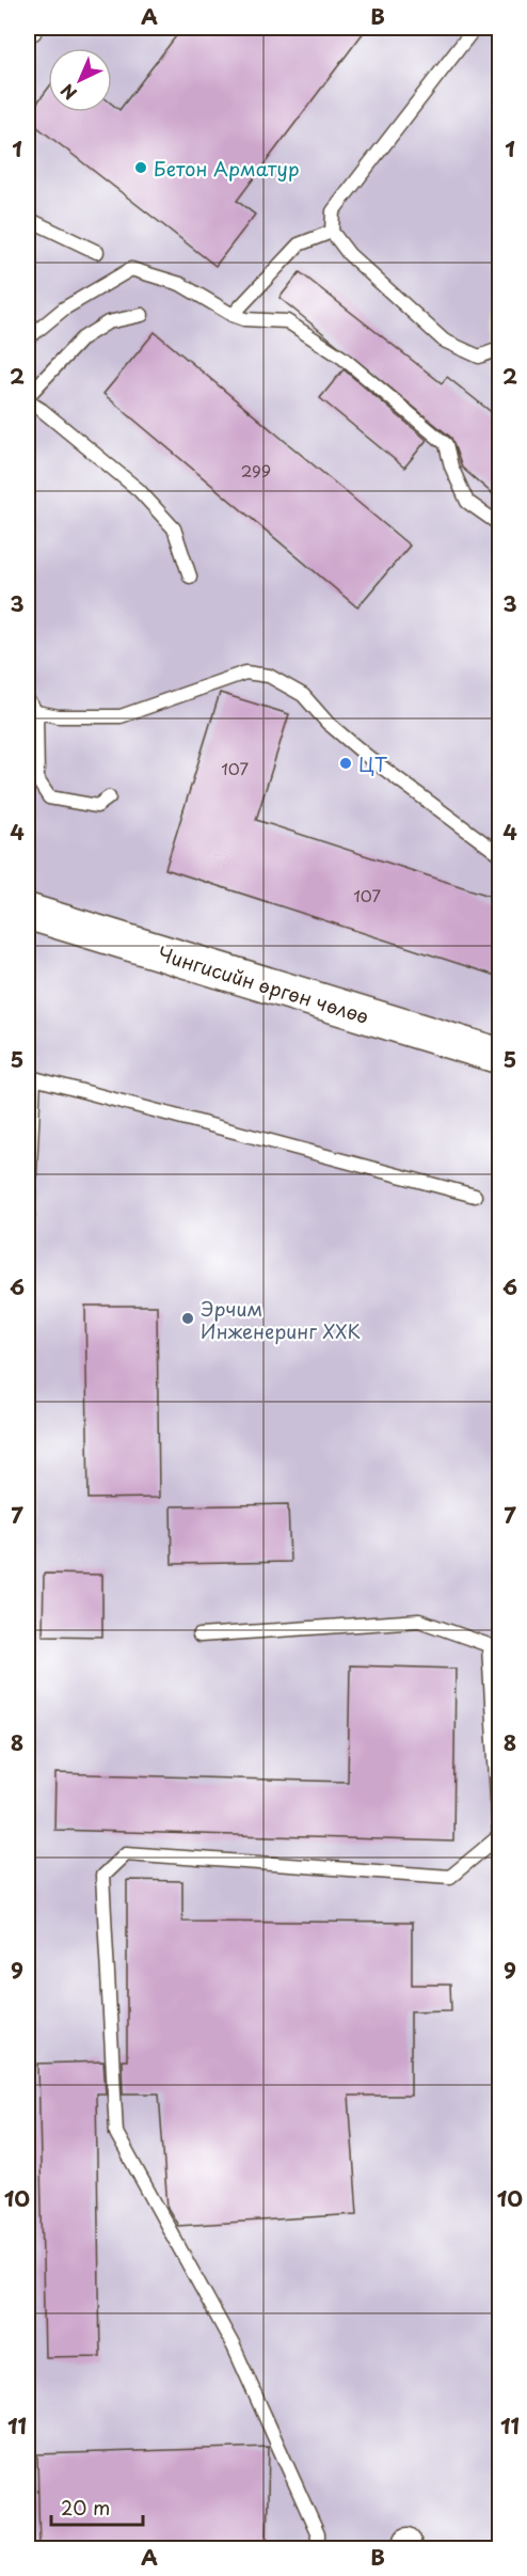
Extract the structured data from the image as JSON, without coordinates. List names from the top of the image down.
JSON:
{
  "streets": {
    "highway": ["Чингисийн өргөн чөлөө"]
  },
  "places": ["Бетон Арматур", "ЦТ", "Эрчим Инженеринг ХХК"],
  "house_numbers": ["299", "107", "107"],
  "scale_bar": "20 m",
  "north": "bottom left",
  "grid": {
    "columns": ["A", "B"],
    "rows": [
      "1",
      "2",
      "3",
      "4",
      "5",
      "6",
      "7",
      "8",
      "9",
      "10",
      "11"
    ]
  }
}
